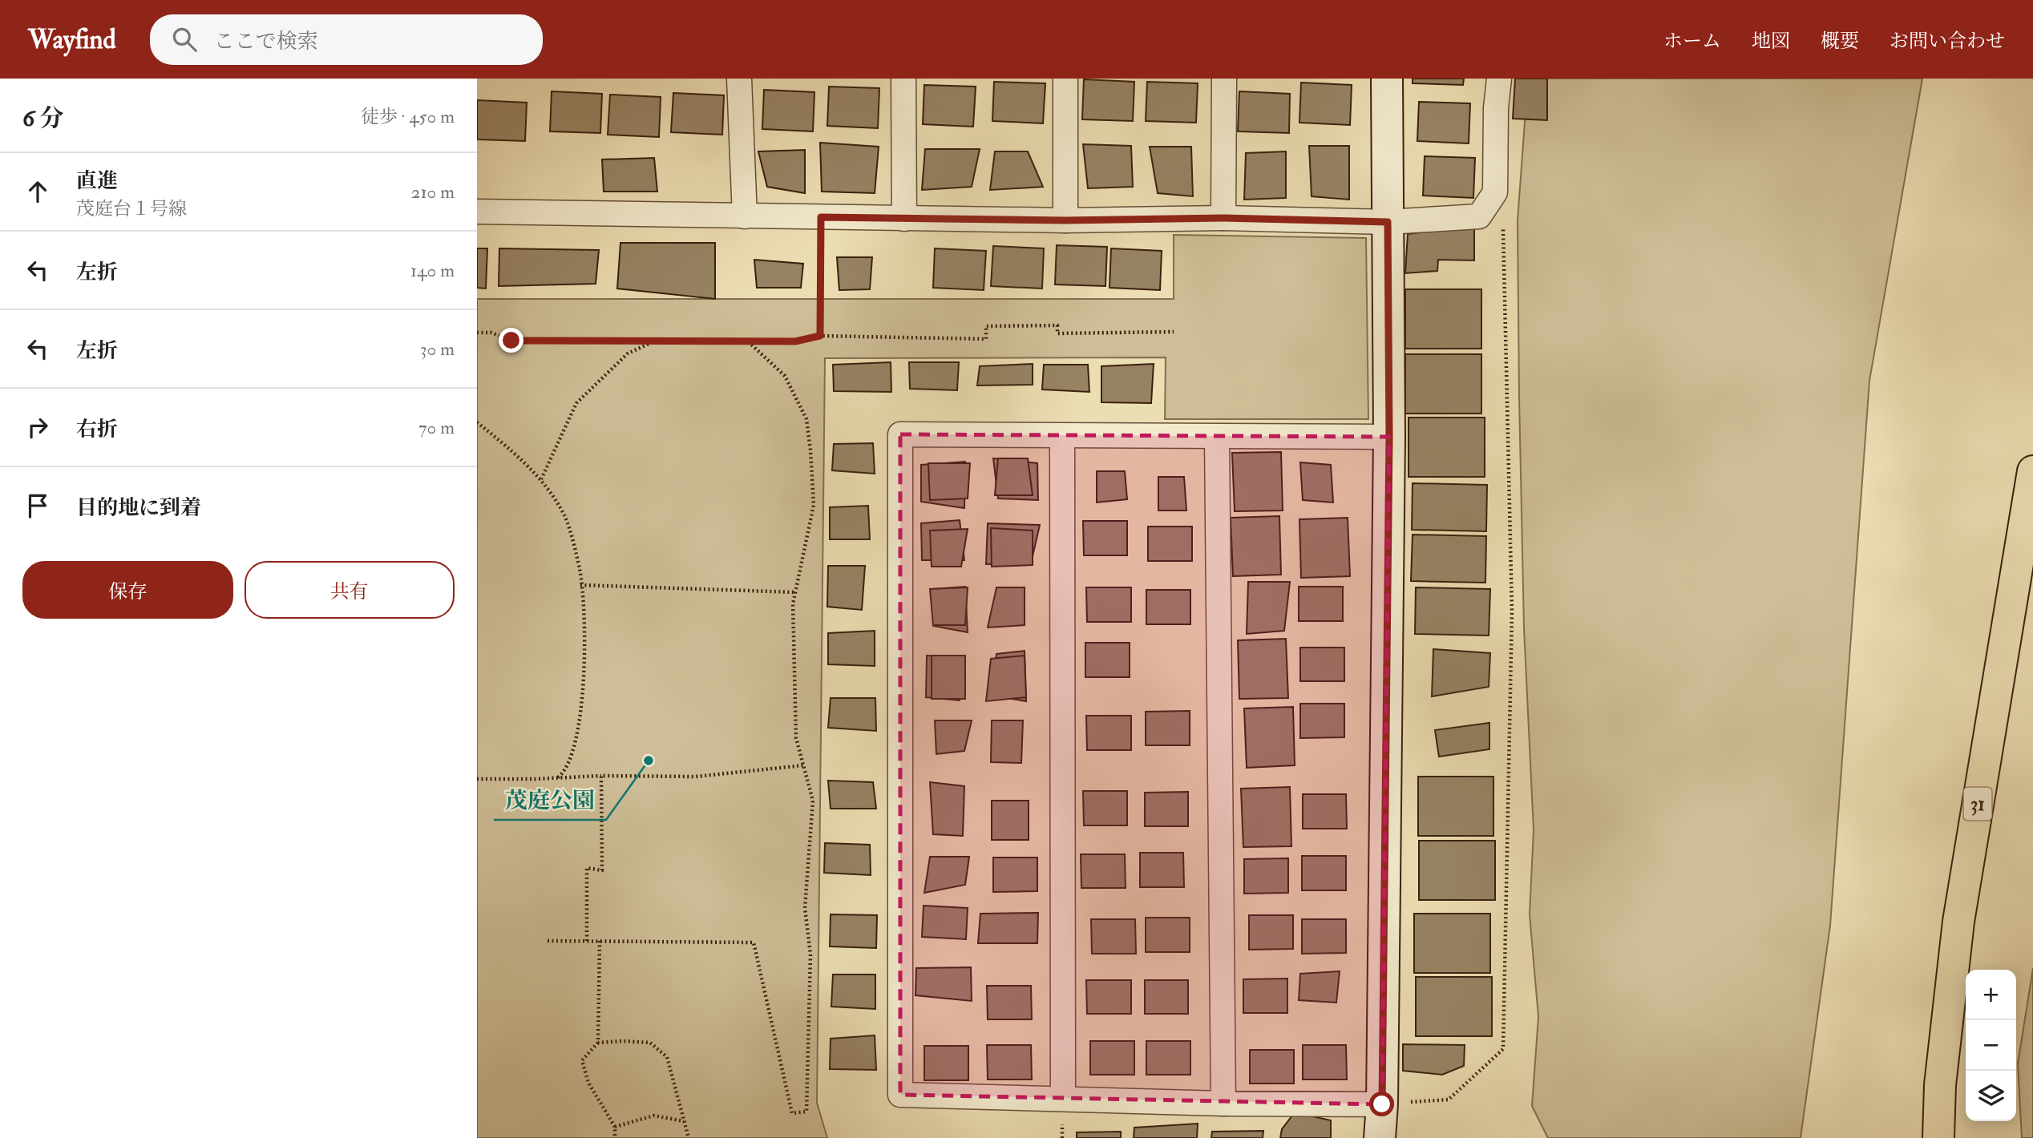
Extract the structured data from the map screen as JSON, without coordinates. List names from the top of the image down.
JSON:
{
  "streets": {
    "main road": ["31"]
  },
  "places": ["茂庭公園"],
  "page": {
    "header": "Wayfind",
    "search": "ここで検索",
    "nav": [
      "ホーム",
      "地図",
      "概要",
      "お問い合わせ"
    ],
    "heading": ["6 分", "徒歩 · 450 m"],
    "list": [
      ["直進", "茂庭台１号線", "210 m"],
      ["左折", "140 m"],
      ["左折", "30 m"],
      ["右折", "70 m"],
      "目的地に到着"
    ],
    "buttons": ["保存", "共有"],
    "map_buttons": ["+", "−"]
  }
}
